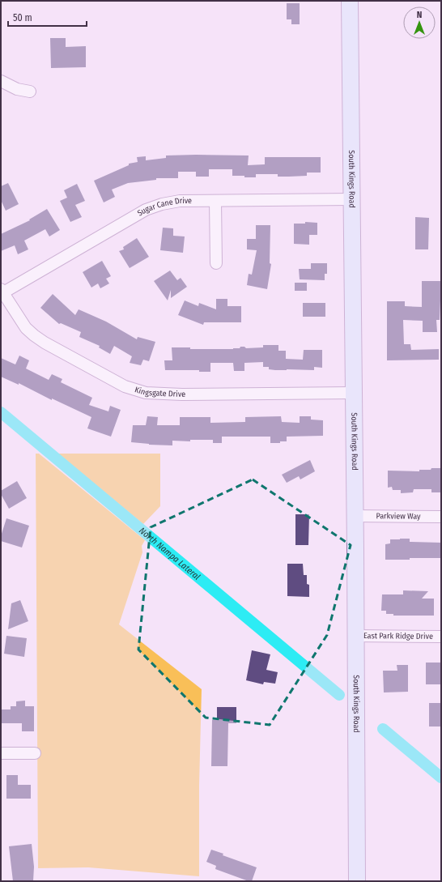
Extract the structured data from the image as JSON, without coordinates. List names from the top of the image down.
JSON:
{
  "streets": {
    "main road": ["South Kings Road"],
    "street": [
      "Sugar Cane Drive",
      "Kingsgate Drive",
      "Parkview Way",
      "East Park Ridge Drive"
    ]
  },
  "crossings": [
    ["South Kings Road", "Sugar Cane Drive"],
    ["South Kings Road", "Kingsgate Drive"],
    ["South Kings Road", "Parkview Way"],
    ["South Kings Road", "East Park Ridge Drive"],
    ["Sugar Cane Drive", "Kingsgate Drive"]
  ],
  "water": ["North Nampa Lateral"],
  "scale_bar": "50 m",
  "north": "top"
}
